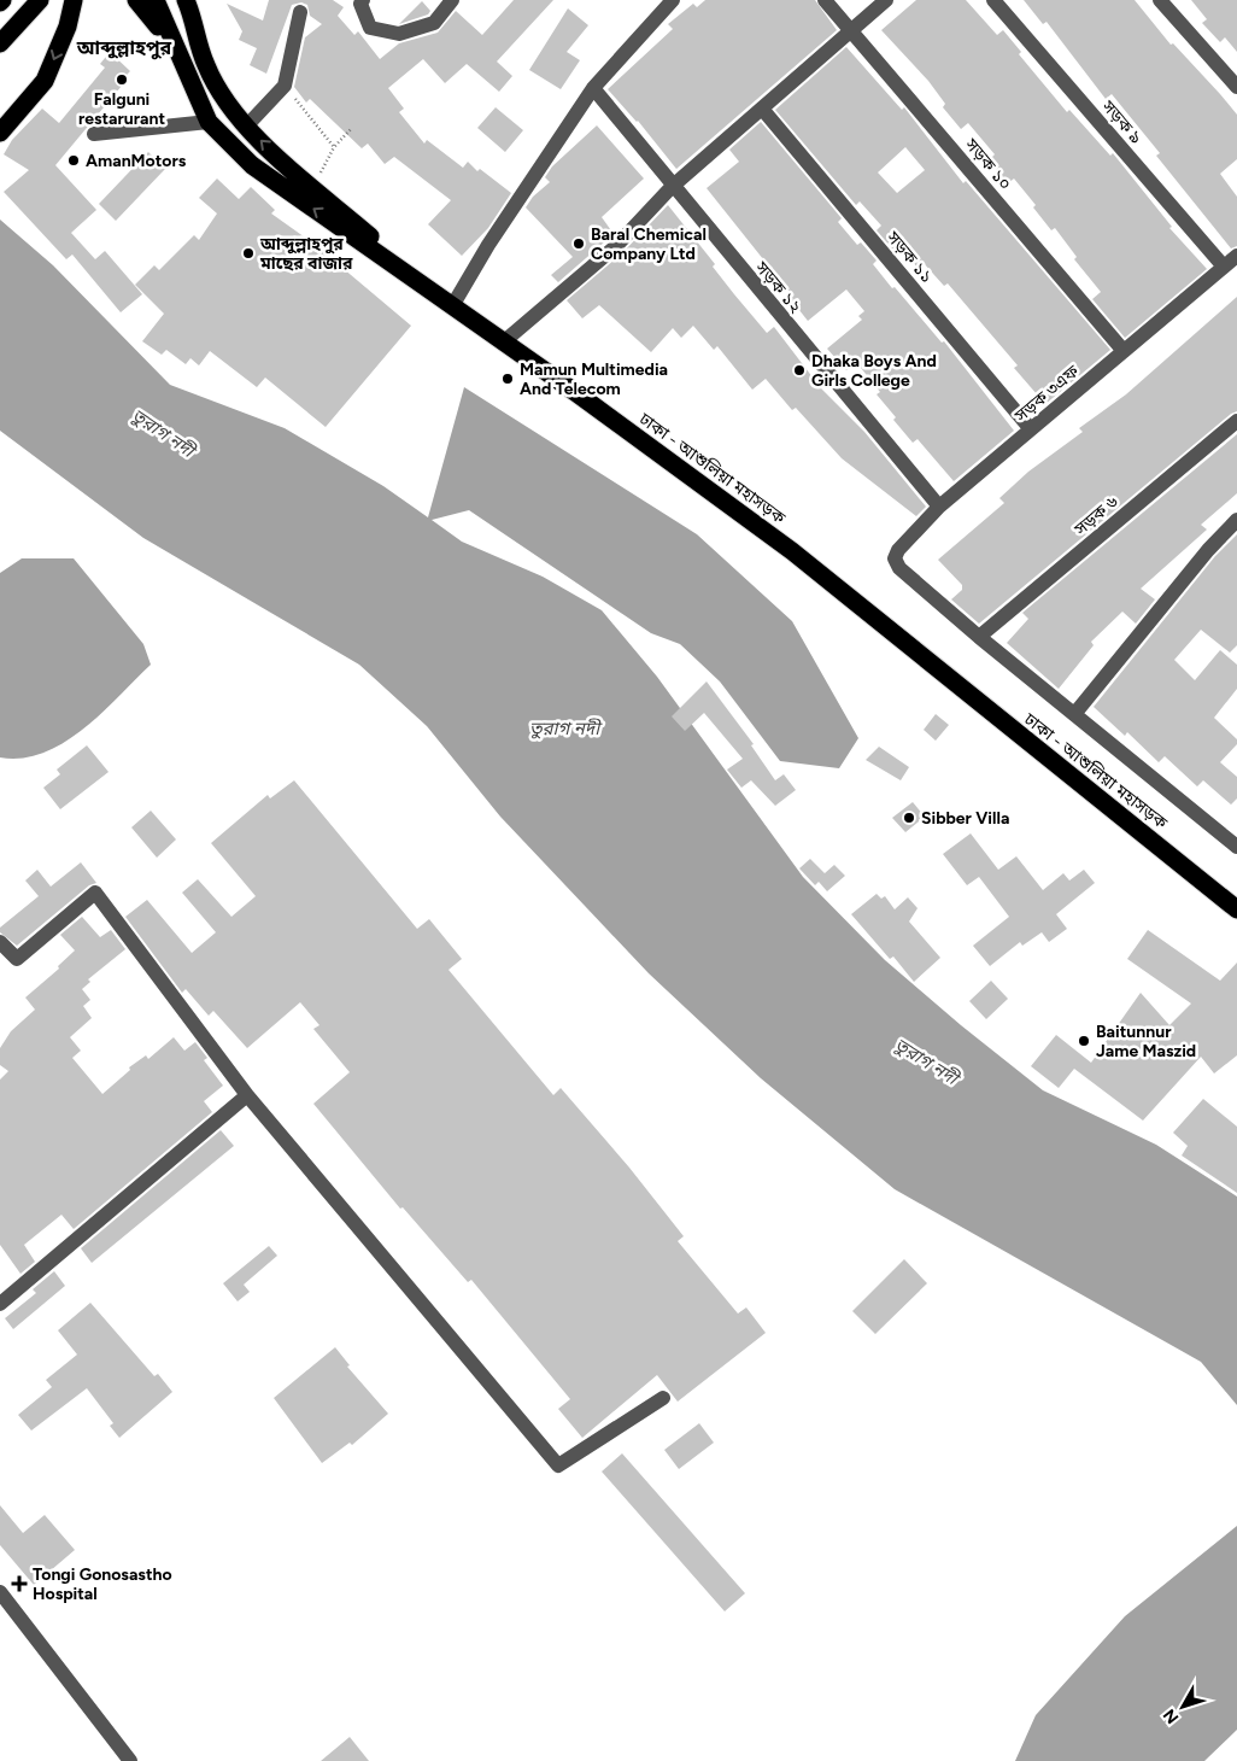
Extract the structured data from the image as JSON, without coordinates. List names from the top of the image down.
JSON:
{
  "streets": {
    "highway": ["ঢাকা - আশুলিয়া মহাসড়ক"],
    "street": [
      "সড়ক ৯",
      "সড়ক ১০",
      "সড়ক ১১",
      "সড়ক ১২",
      "সড়ক ৩এফ",
      "সড়ক ৬"
    ]
  },
  "crossings": [
    ["সড়ক ৯", "সড়ক ৩এফ"],
    ["সড়ক ১০", "সড়ক ৩এফ"],
    ["সড়ক ১১", "সড়ক ৩এফ"],
    ["সড়ক ১২", "সড়ক ৩এফ"],
    ["সড়ক ৩এফ", "সড়ক ৬"]
  ],
  "districts": ["আব্দুল্লাহপুর"],
  "water": ["তুরাগ নদী"],
  "places": {
    "other": [
      "Falguni restarurant",
      "AmanMotors",
      "Baral Chemical Company Ltd",
      "আব্দুল্লাহপুর মাছের বাজার",
      "Dhaka Boys And Girls College",
      "Mamun Multimedia And Telecom",
      "Sibber Villa",
      "Baitunnur Jame Maszid"
    ],
    "health": ["Tongi Gonosastho Hospital"]
  },
  "north": "bottom left"
}
